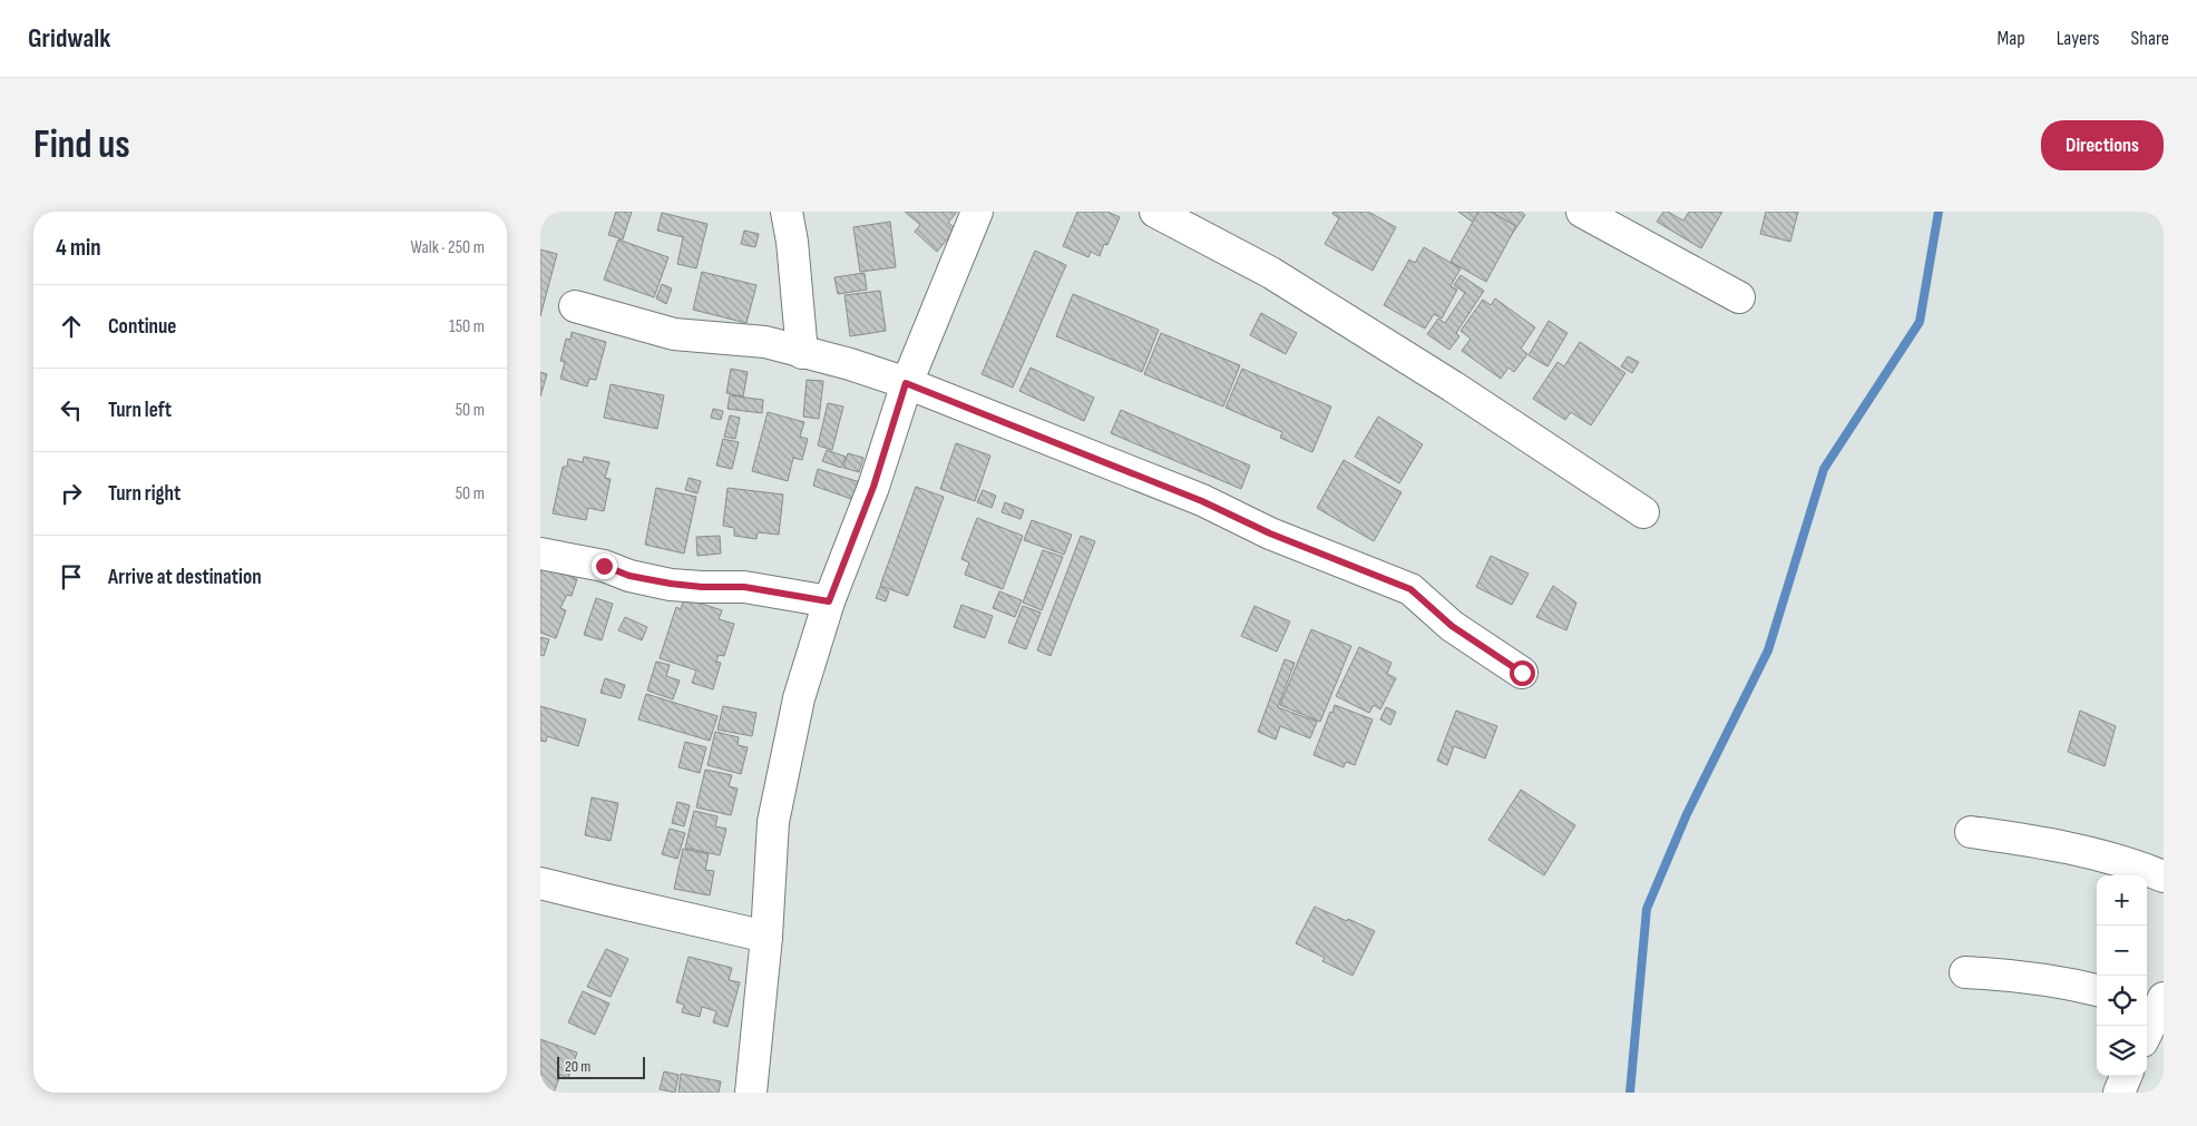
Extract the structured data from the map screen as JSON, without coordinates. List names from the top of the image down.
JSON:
{
  "scale_bar": "20 m",
  "page": {
    "header": "Gridwalk",
    "nav": ["Map", "Layers", "Share"],
    "buttons": "Directions",
    "title": "Find us",
    "heading": ["4 min", "Walk · 250 m"],
    "list": [
      ["Continue", "150 m"],
      ["Turn left", "50 m"],
      ["Turn right", "50 m"],
      "Arrive at destination"
    ],
    "map_buttons": ["+", "−"],
    "scale": "20 m"
  }
}
